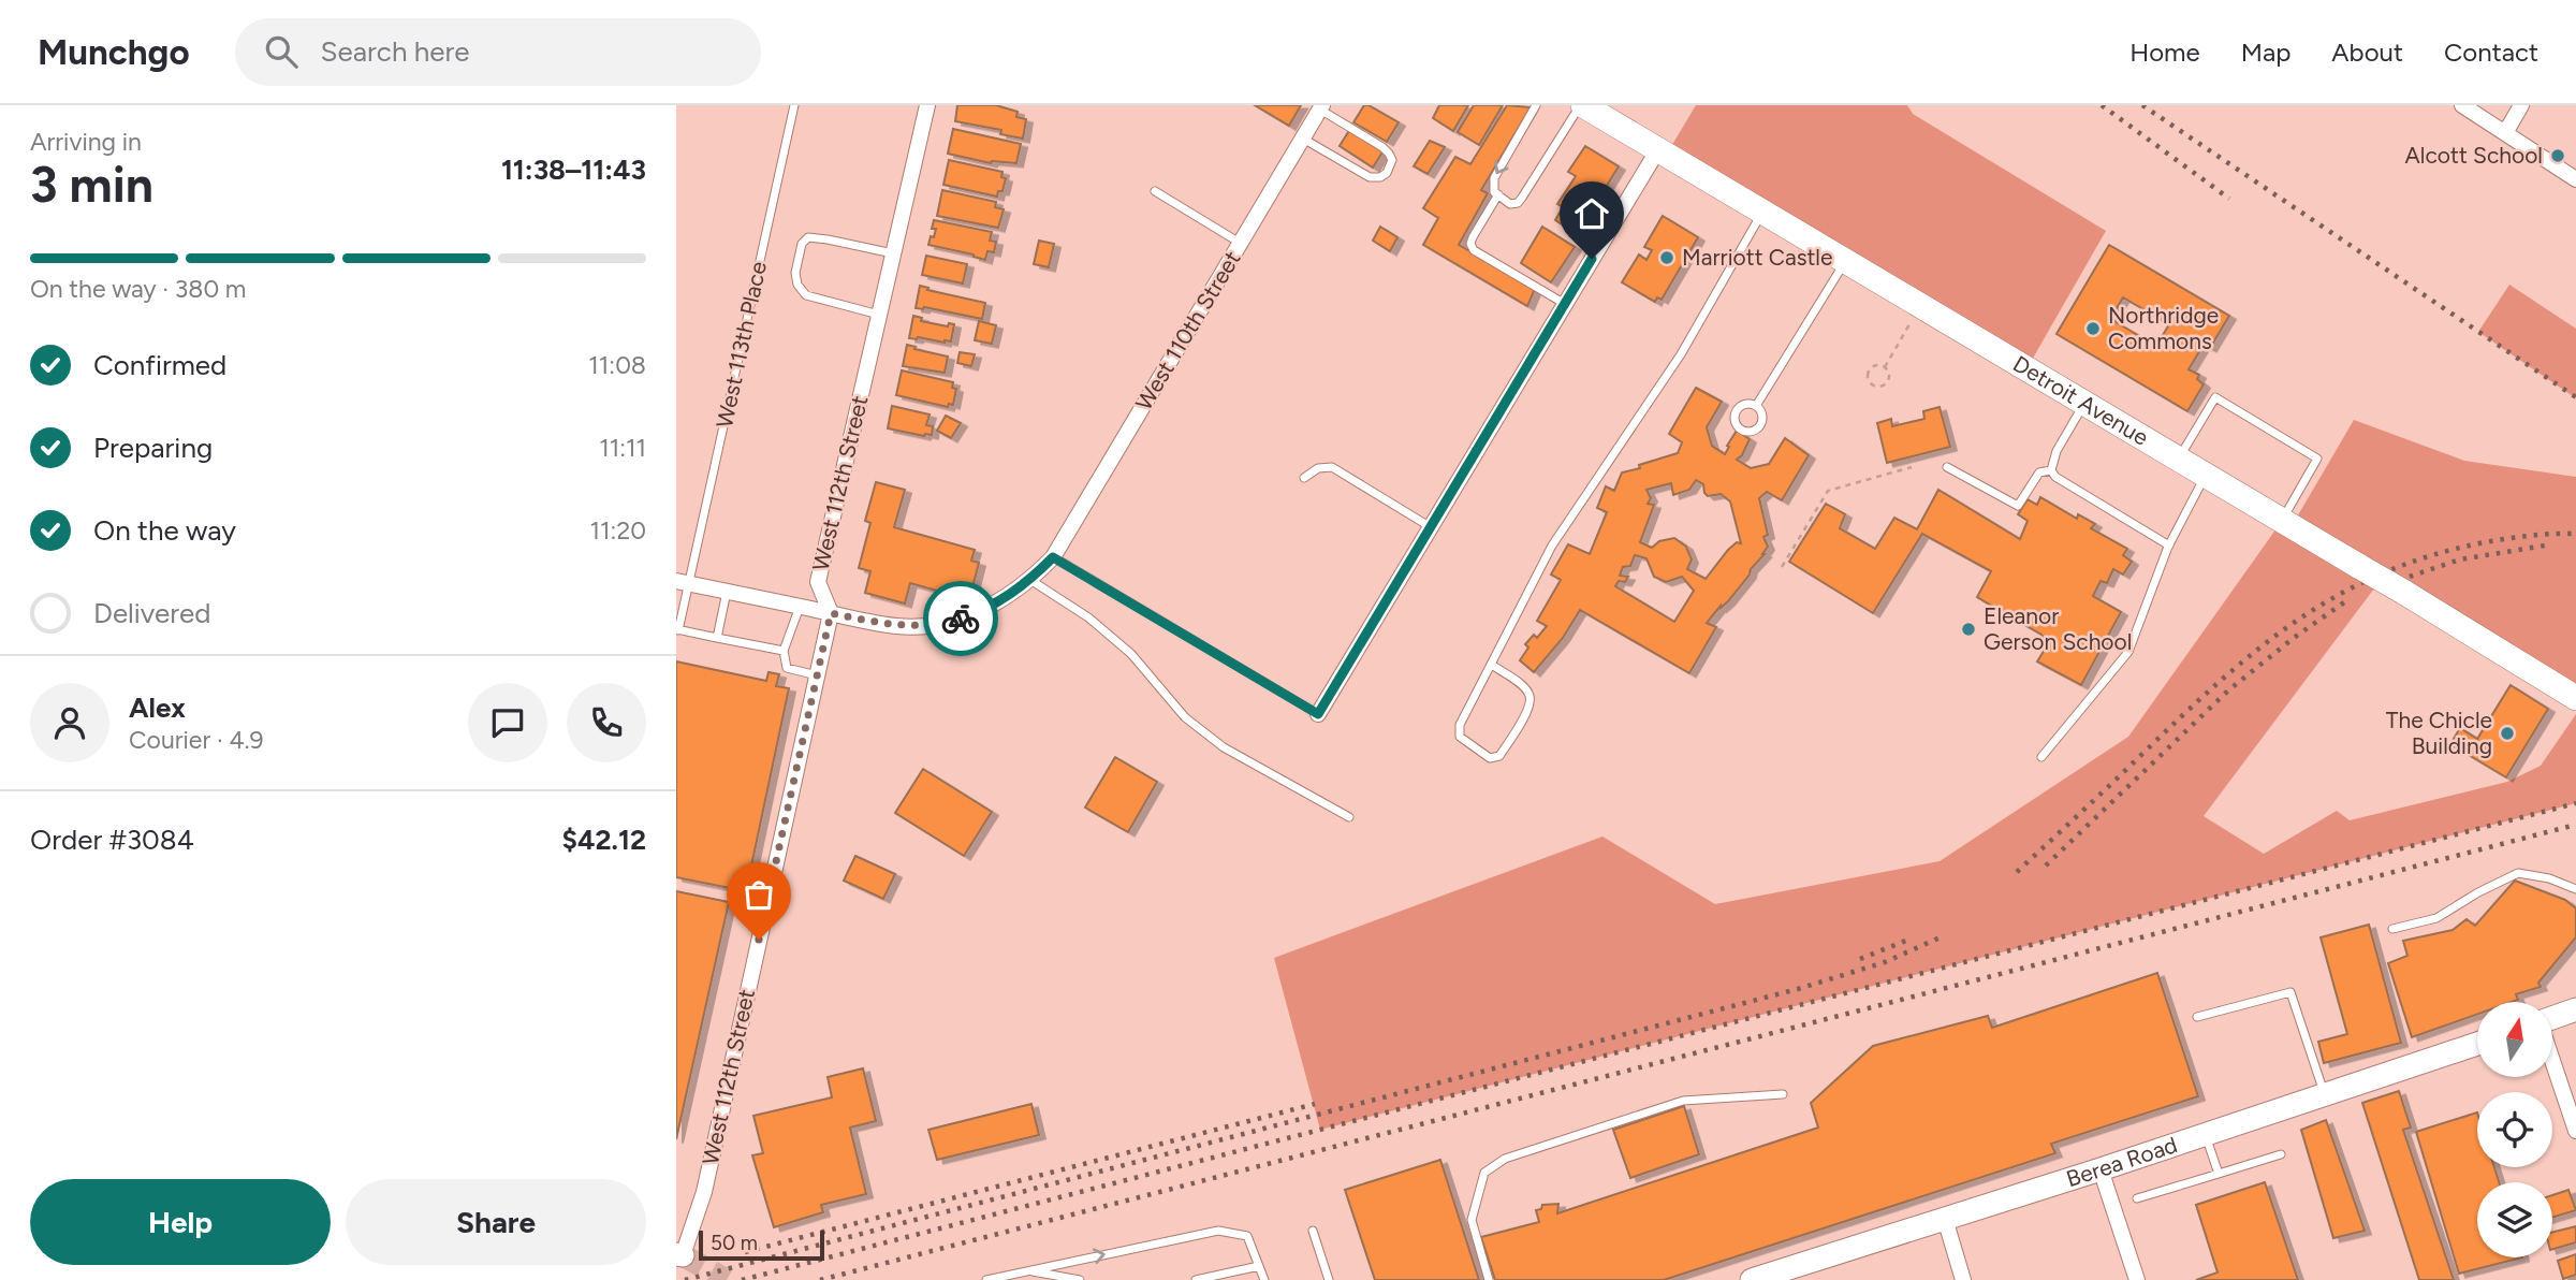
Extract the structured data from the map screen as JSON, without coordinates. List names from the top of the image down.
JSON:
{
  "streets": {
    "main road": ["Detroit Avenue", "Berea Road"],
    "street": ["West 110th Street", "West 112th Street"],
    "lane": ["West 113th Place"]
  },
  "crossings": [
    ["West 110th Street", "West 113th Place"],
    ["West 110th Street", "West 112th Street"]
  ],
  "places": [
    "Alcott School",
    "Marriott Castle",
    "Northridge Commons",
    "Eleanor Gerson School",
    "The Chicle Building"
  ],
  "scale_bar": "50 m",
  "north": "top",
  "page": {
    "header": "Munchgo",
    "search": "Search here",
    "nav": [
      "Home",
      "Map",
      "About",
      "Contact"
    ],
    "heading": ["3 min", "Arriving in", "11:38–11:43"],
    "panel": [
      "Alex",
      "Courier · 4.9",
      "Order #3084",
      "$42.12"
    ],
    "bar": "On the way · 380 m",
    "list": [
      ["Confirmed", "11:08"],
      ["Preparing", "11:11"],
      ["On the way", "11:20"],
      "Delivered"
    ],
    "buttons": ["Help", "Share"],
    "scale": "50 m"
  }
}
